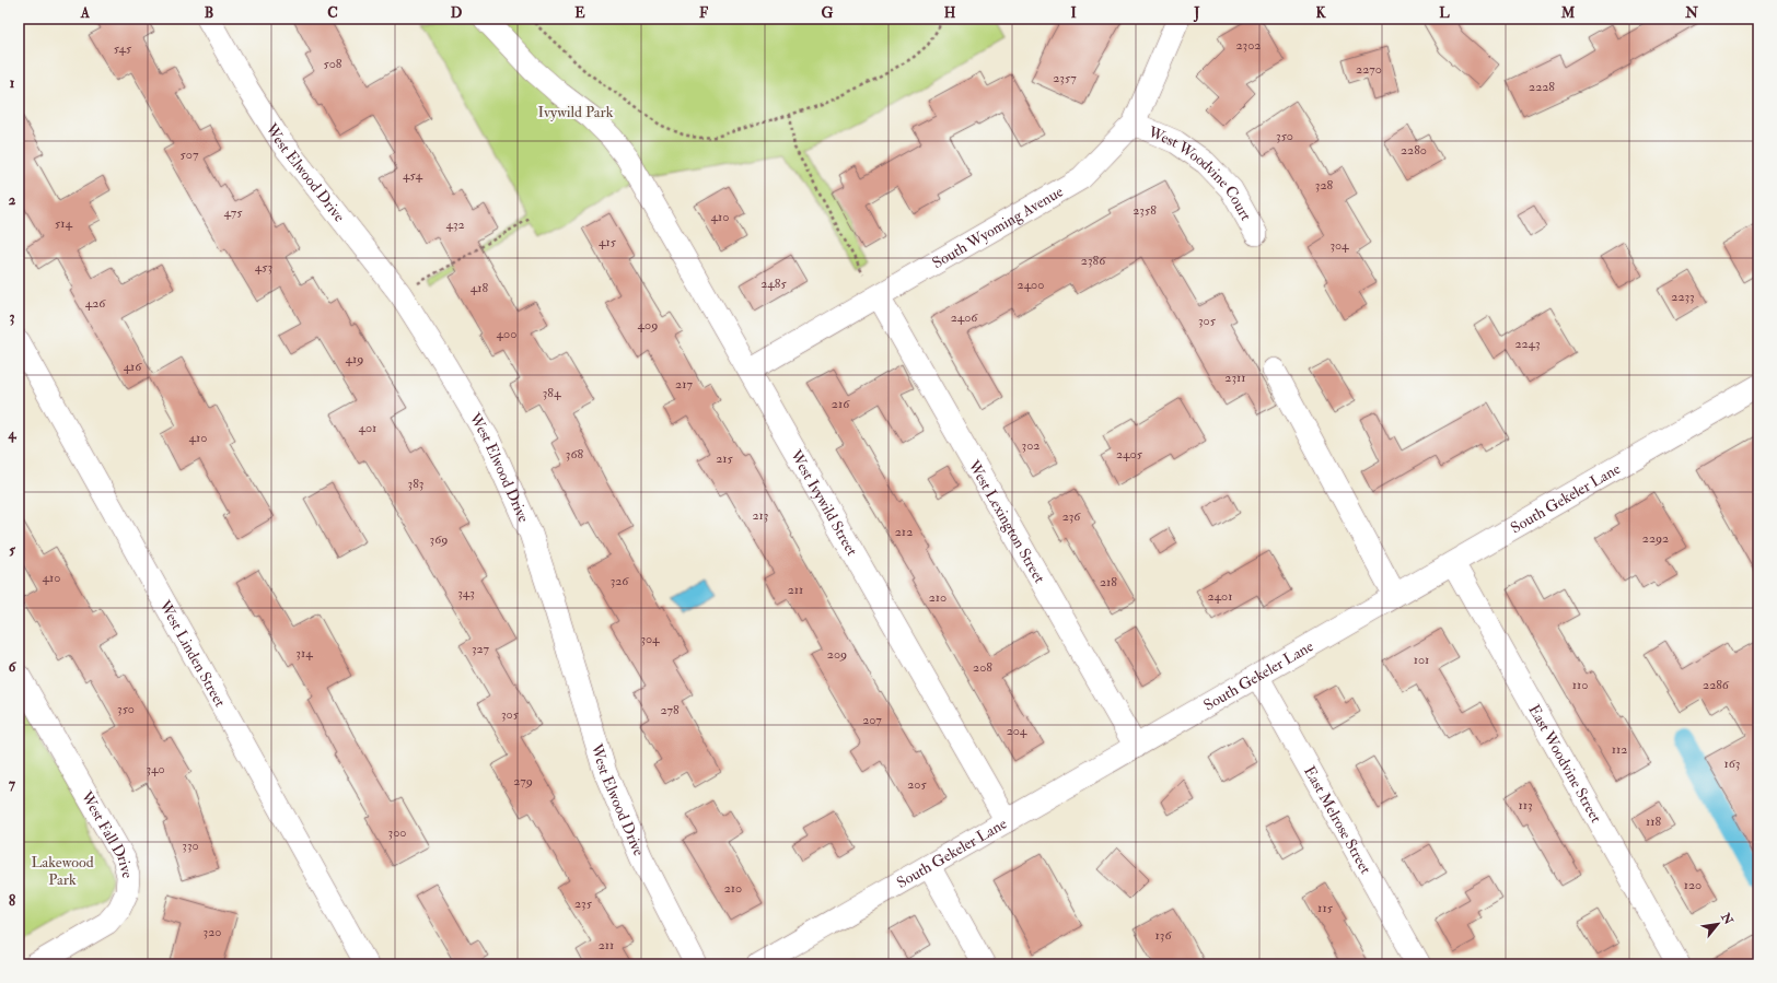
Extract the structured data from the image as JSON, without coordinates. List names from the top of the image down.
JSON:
{
  "streets": {
    "street": [
      "West Elwood Drive",
      "West Woodvine Court",
      "South Wyoming Avenue",
      "South Gekeler Lane",
      "West Ivywild Street",
      "West Lexington Street",
      "West Linden Street",
      "East Woodvine Street",
      "East Melrose Street",
      "West Fall Drive"
    ]
  },
  "crossings": [
    ["West Woodvine Court", "South Wyoming Avenue"],
    ["South Wyoming Avenue", "West Ivywild Street"],
    ["South Wyoming Avenue", "West Lexington Street"],
    ["South Gekeler Lane", "West Ivywild Street"],
    ["South Gekeler Lane", "West Lexington Street"],
    ["South Gekeler Lane", "East Woodvine Street"],
    ["South Gekeler Lane", "East Melrose Street"]
  ],
  "parks": ["Ivywild Park", "Lakewood Park"],
  "house_numbers": [
    "2302",
    "545",
    "508",
    "2270",
    "2357",
    "2228",
    "350",
    "2280",
    "507",
    "454",
    "328",
    "2358",
    "475",
    "410",
    "514",
    "432",
    "415",
    "304",
    "2386",
    "453",
    "2485",
    "2400",
    "418",
    "2233",
    "426",
    "2406",
    "305",
    "409",
    "400",
    "2243",
    "419",
    "416",
    "2311",
    "217",
    "384",
    "216",
    "401",
    "410",
    "302",
    "368",
    "2405",
    "215",
    "383",
    "213",
    "236",
    "212",
    "2292",
    "369",
    "410",
    "326",
    "218",
    "211",
    "343",
    "2401",
    "210",
    "304",
    "327",
    "314",
    "209",
    "101",
    "208",
    "110",
    "2286",
    "350",
    "278",
    "305",
    "207",
    "204",
    "112",
    "163",
    "340",
    "279",
    "205",
    "113",
    "118",
    "300",
    "330",
    "120",
    "210",
    "235",
    "115",
    "320",
    "136",
    "211"
  ],
  "north": "top right",
  "grid": {
    "columns": [
      "A",
      "B",
      "C",
      "D",
      "E",
      "F",
      "G",
      "H",
      "I",
      "J",
      "K",
      "L",
      "M",
      "N"
    ],
    "rows": [
      "1",
      "2",
      "3",
      "4",
      "5",
      "6",
      "7",
      "8"
    ]
  }
}
